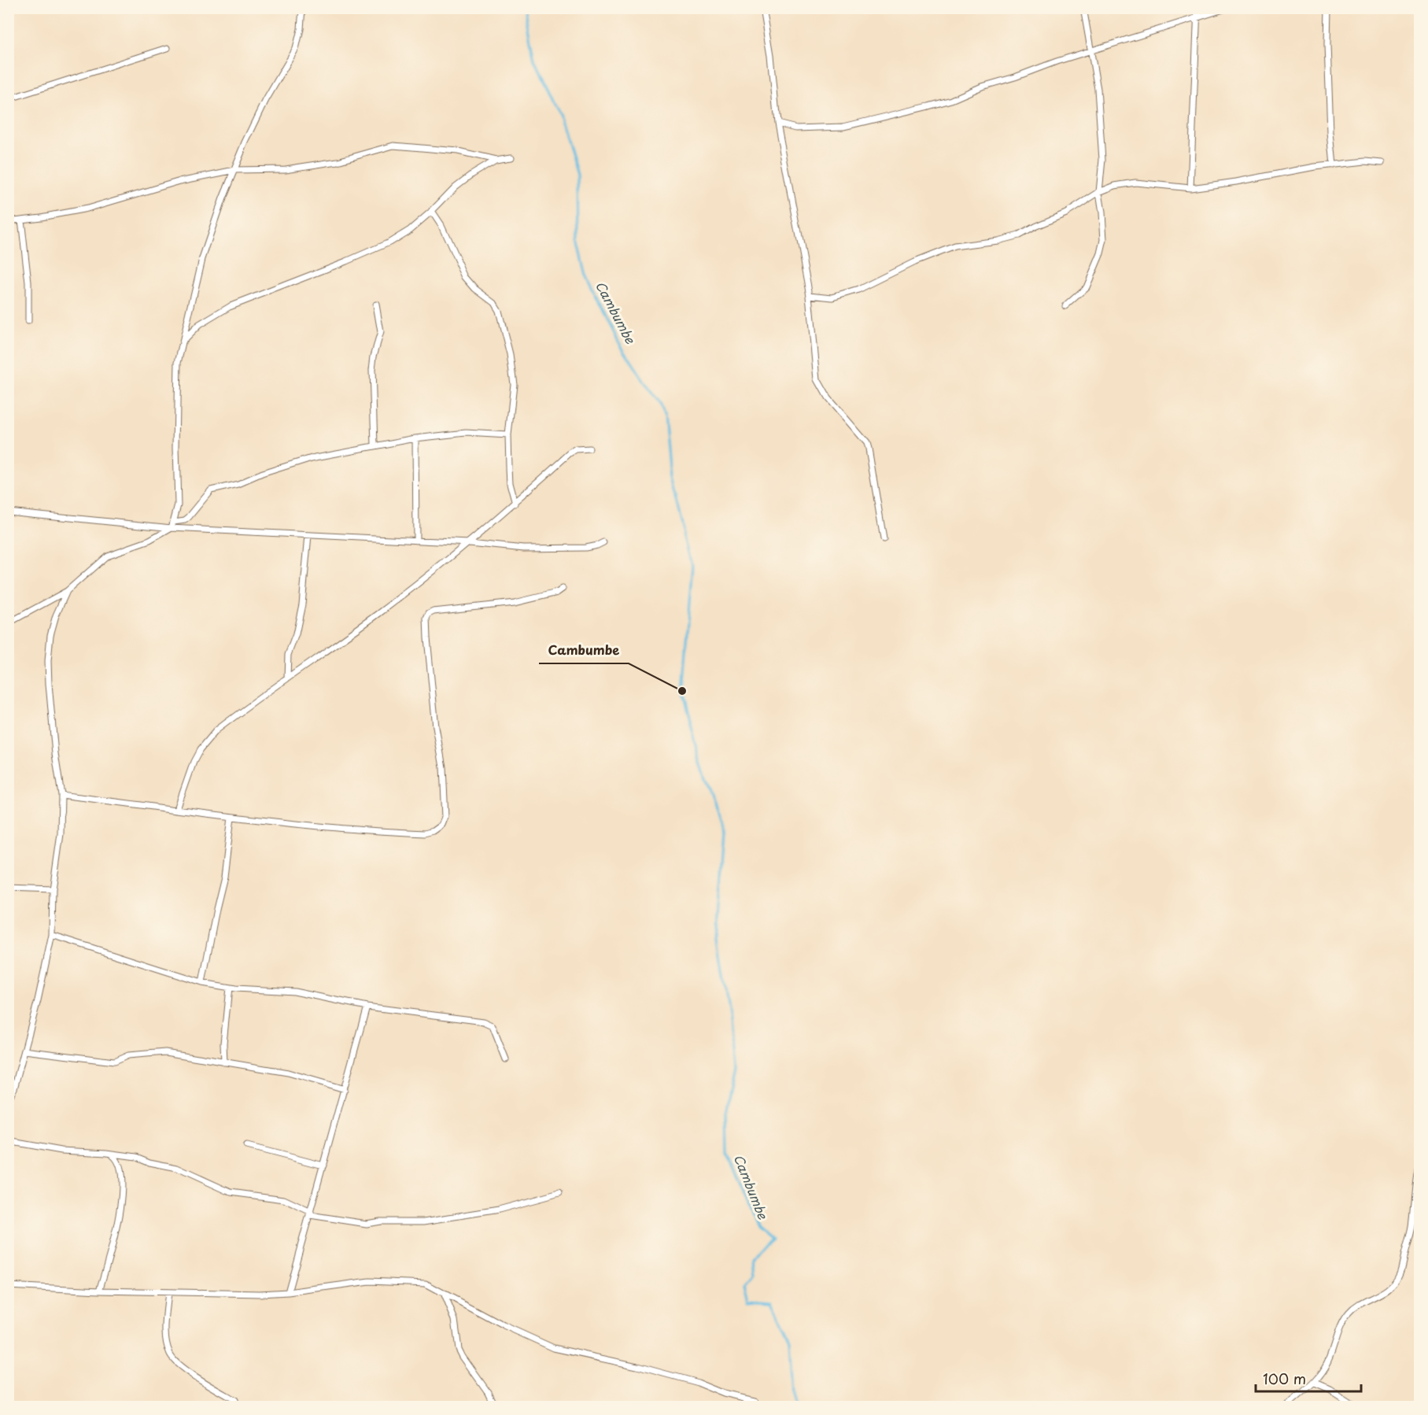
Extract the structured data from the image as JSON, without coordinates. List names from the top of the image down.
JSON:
{
  "water": ["Cambumbe"],
  "places": ["Cambumbe"],
  "scale_bar": "100 m"
}
